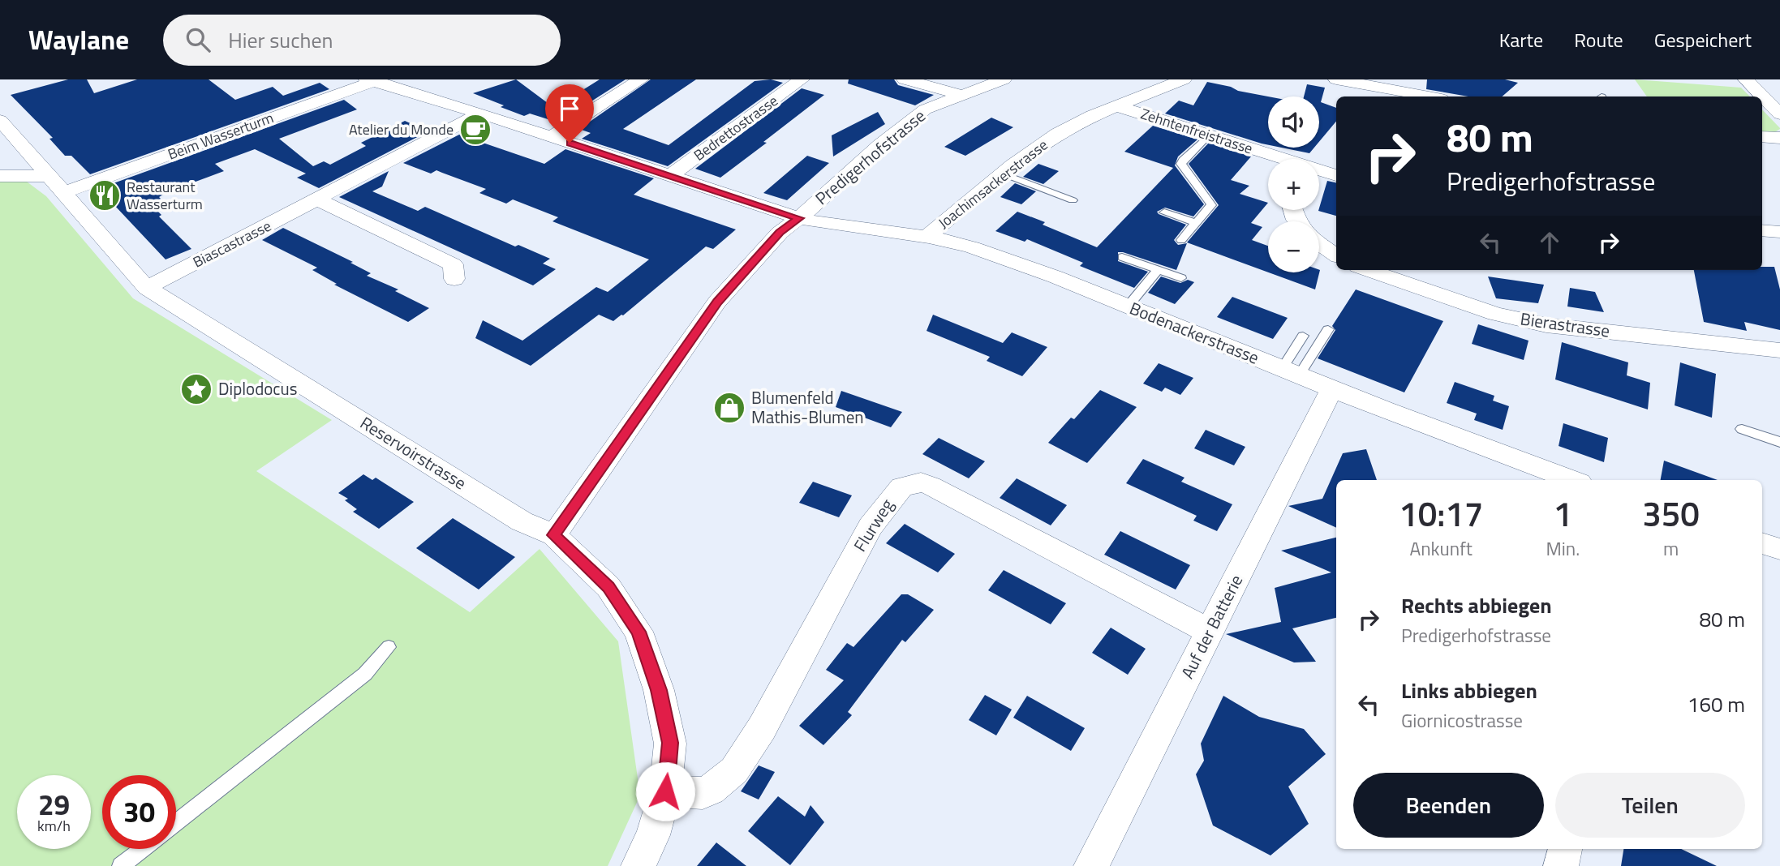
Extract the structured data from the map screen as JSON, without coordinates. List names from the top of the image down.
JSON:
{
  "streets": {
    "street": [
      "Bedrettostrasse",
      "Zehntenfreistrasse",
      "Beim Wasserturm",
      "Predigerhofstrasse",
      "Joachimsackerstrasse",
      "Biascastrasse",
      "Bierastrasse",
      "Bodenackerstrasse",
      "Reservoirstrasse",
      "Flurweg",
      "Auf der Batterie"
    ]
  },
  "crossings": [
    ["Bedrettostrasse", "Bodenackerstrasse"],
    ["Zehntenfreistrasse", "Joachimsackerstrasse"],
    ["Beim Wasserturm", "Bodenackerstrasse"],
    ["Beim Wasserturm", "Reservoirstrasse"],
    ["Predigerhofstrasse", "Bodenackerstrasse"],
    ["Predigerhofstrasse", "Reservoirstrasse"],
    ["Joachimsackerstrasse", "Bodenackerstrasse"],
    ["Biascastrasse", "Bodenackerstrasse"],
    ["Biascastrasse", "Reservoirstrasse"],
    ["Bodenackerstrasse", "Auf der Batterie"],
    ["Reservoirstrasse", "Flurweg"],
    ["Flurweg", "Auf der Batterie"]
  ],
  "places": {
    "cafe": ["Atelier du Monde"],
    "restaurant": ["Restaurant Wasserturm"],
    "place": ["Diplodocus"],
    "shop": ["Blumenfeld Mathis-Blumen"]
  },
  "page": {
    "header": "Waylane",
    "search": "Hier suchen",
    "nav": ["Karte", "Route", "Gespeichert"],
    "map_buttons": ["+", "−"],
    "turn": ["80 m", "Predigerhofstrasse"],
    "eta": [
      "10:17",
      "Ankunft",
      "1",
      "Min.",
      "350",
      "m"
    ],
    "list": [
      {
        "name": "Rechts abbiegen",
        "note": "Predigerhofstrasse",
        "value": "80 m"
      },
      {
        "name": "Links abbiegen",
        "note": "Giornicostrasse",
        "value": "160 m"
      }
    ],
    "buttons": ["Beenden", "Teilen"],
    "speed": "29 km/h",
    "limit": "30"
  }
}
